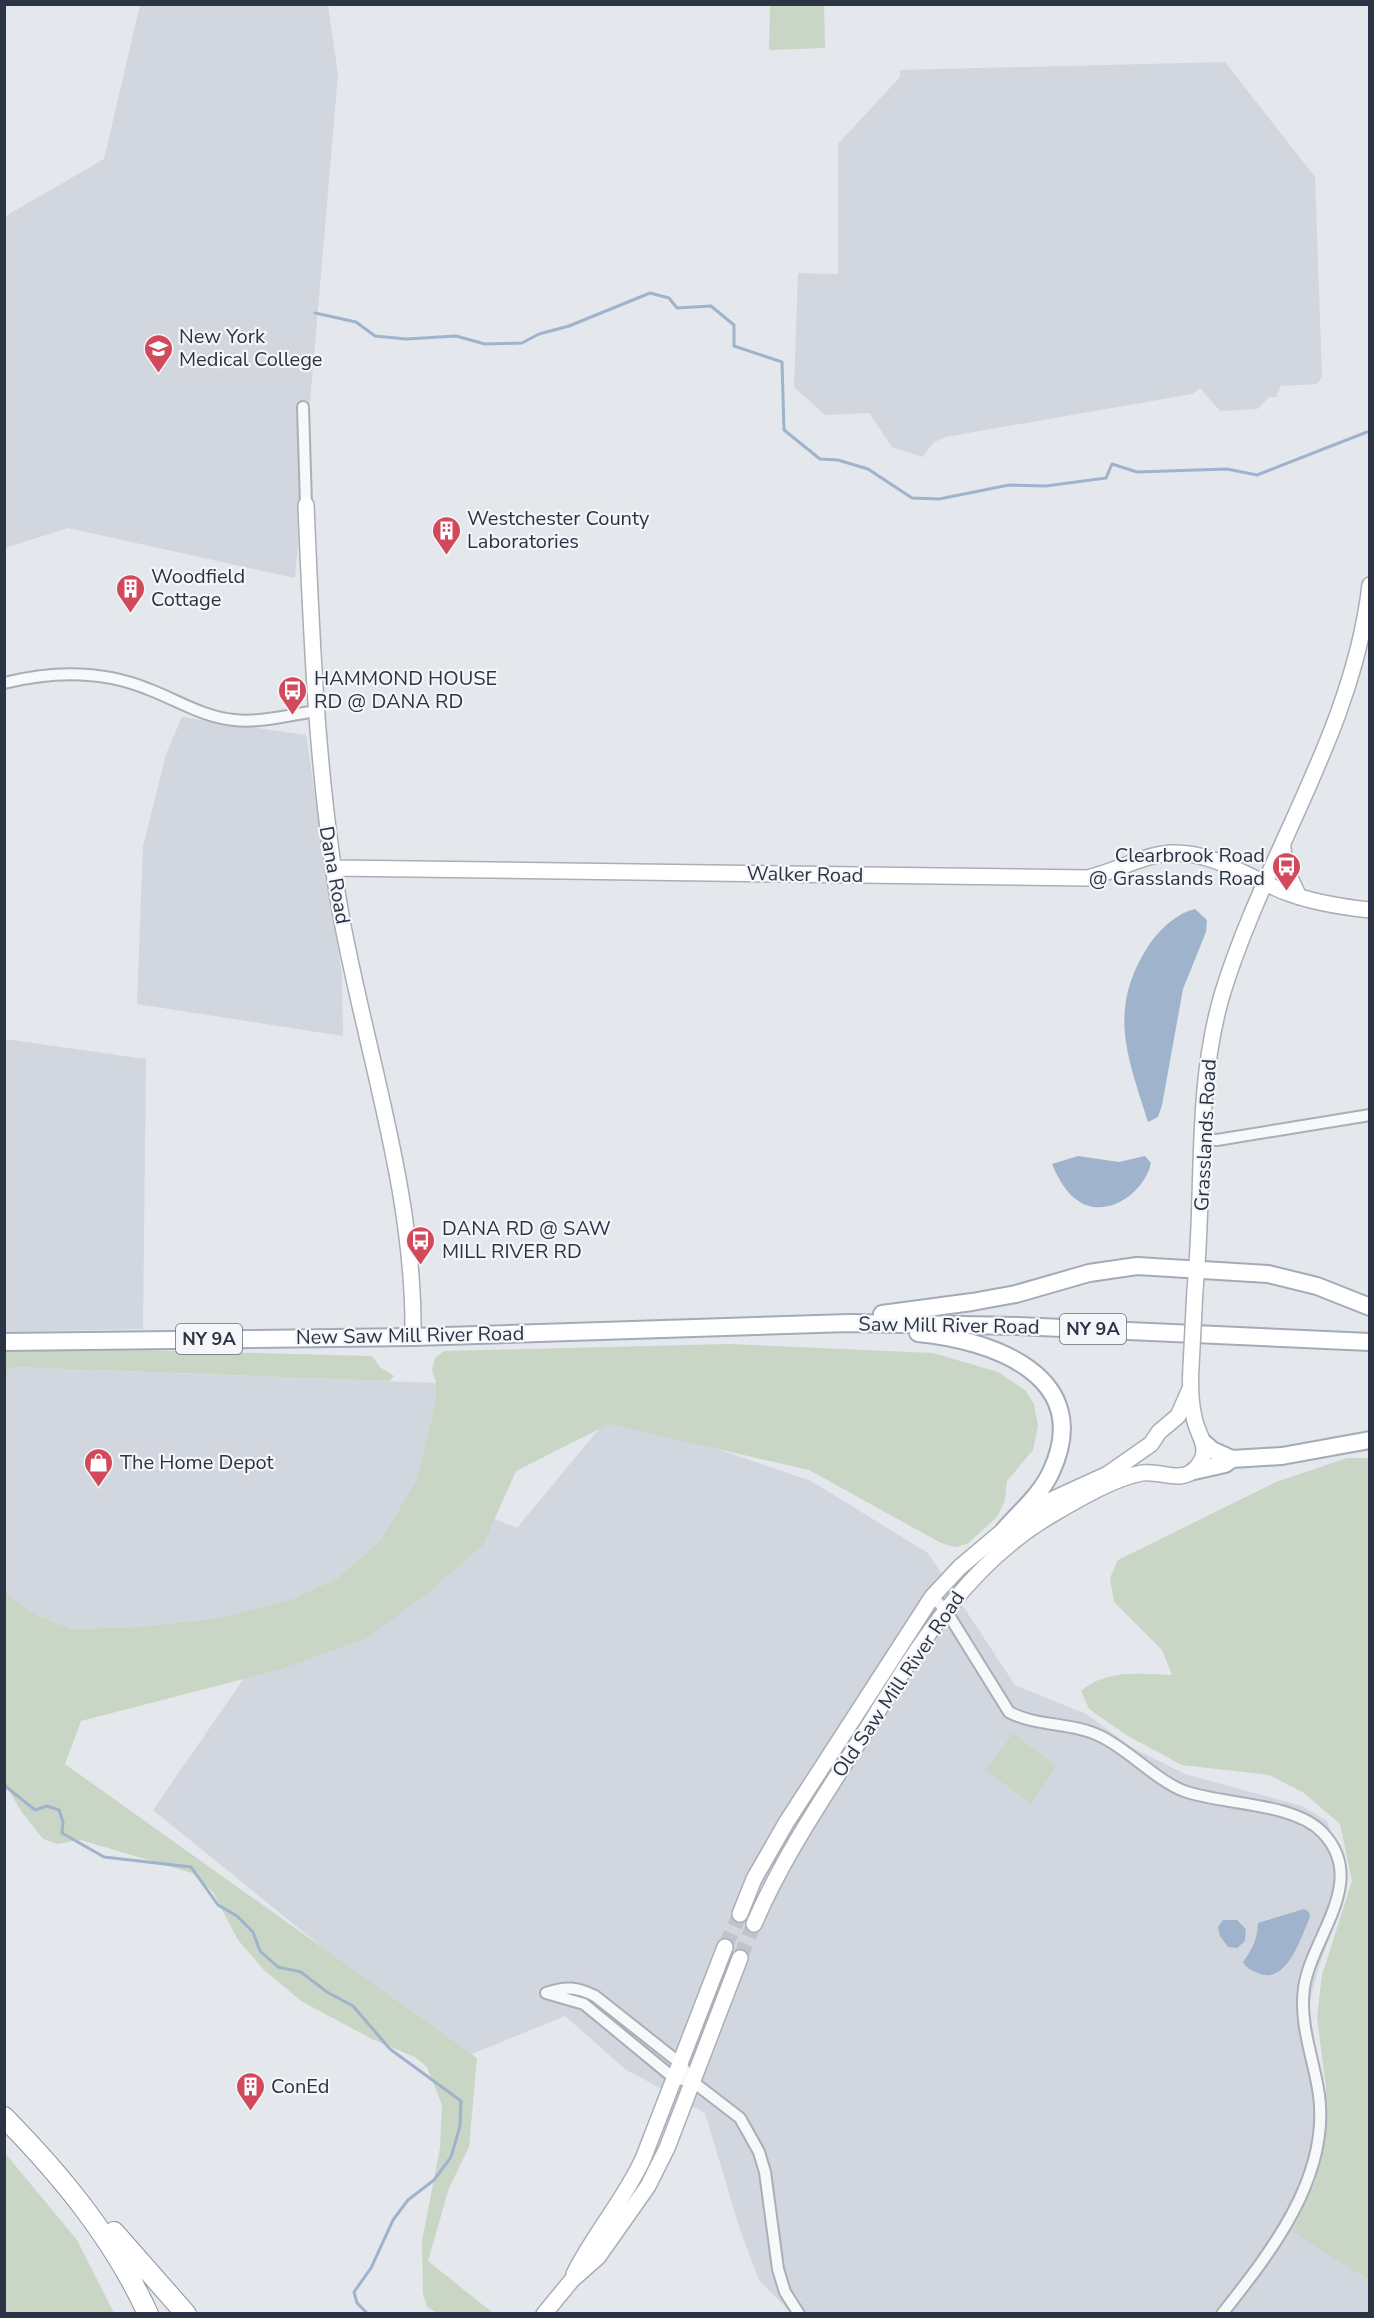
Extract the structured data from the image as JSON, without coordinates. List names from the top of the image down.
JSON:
{
  "streets": {
    "main road": ["Saw Mill River Road", "NY 9A", "New Saw Mill River Road"],
    "street": [
      "Walker Road",
      "Dana Road",
      "Grasslands Road",
      "Old Saw Mill River Road"
    ]
  },
  "crossings": [
    ["Walker Road", "Dana Road"],
    ["Walker Road", "Grasslands Road"],
    ["Dana Road", "New Saw Mill River Road"],
    ["Grasslands Road", "Old Saw Mill River Road"],
    ["Saw Mill River Road", "New Saw Mill River Road"]
  ],
  "places": {
    "school or university": ["New York Medical College"],
    "building": ["Westchester County Laboratories", "Woodfield Cottage", "ConEd"],
    "bus stop": ["HAMMOND HOUSE RD @ DANA RD", "Clearbrook Road @ Grasslands Road", "DANA RD @ SAW MILL RIVER RD"],
    "shop": ["The Home Depot"]
  }
}
